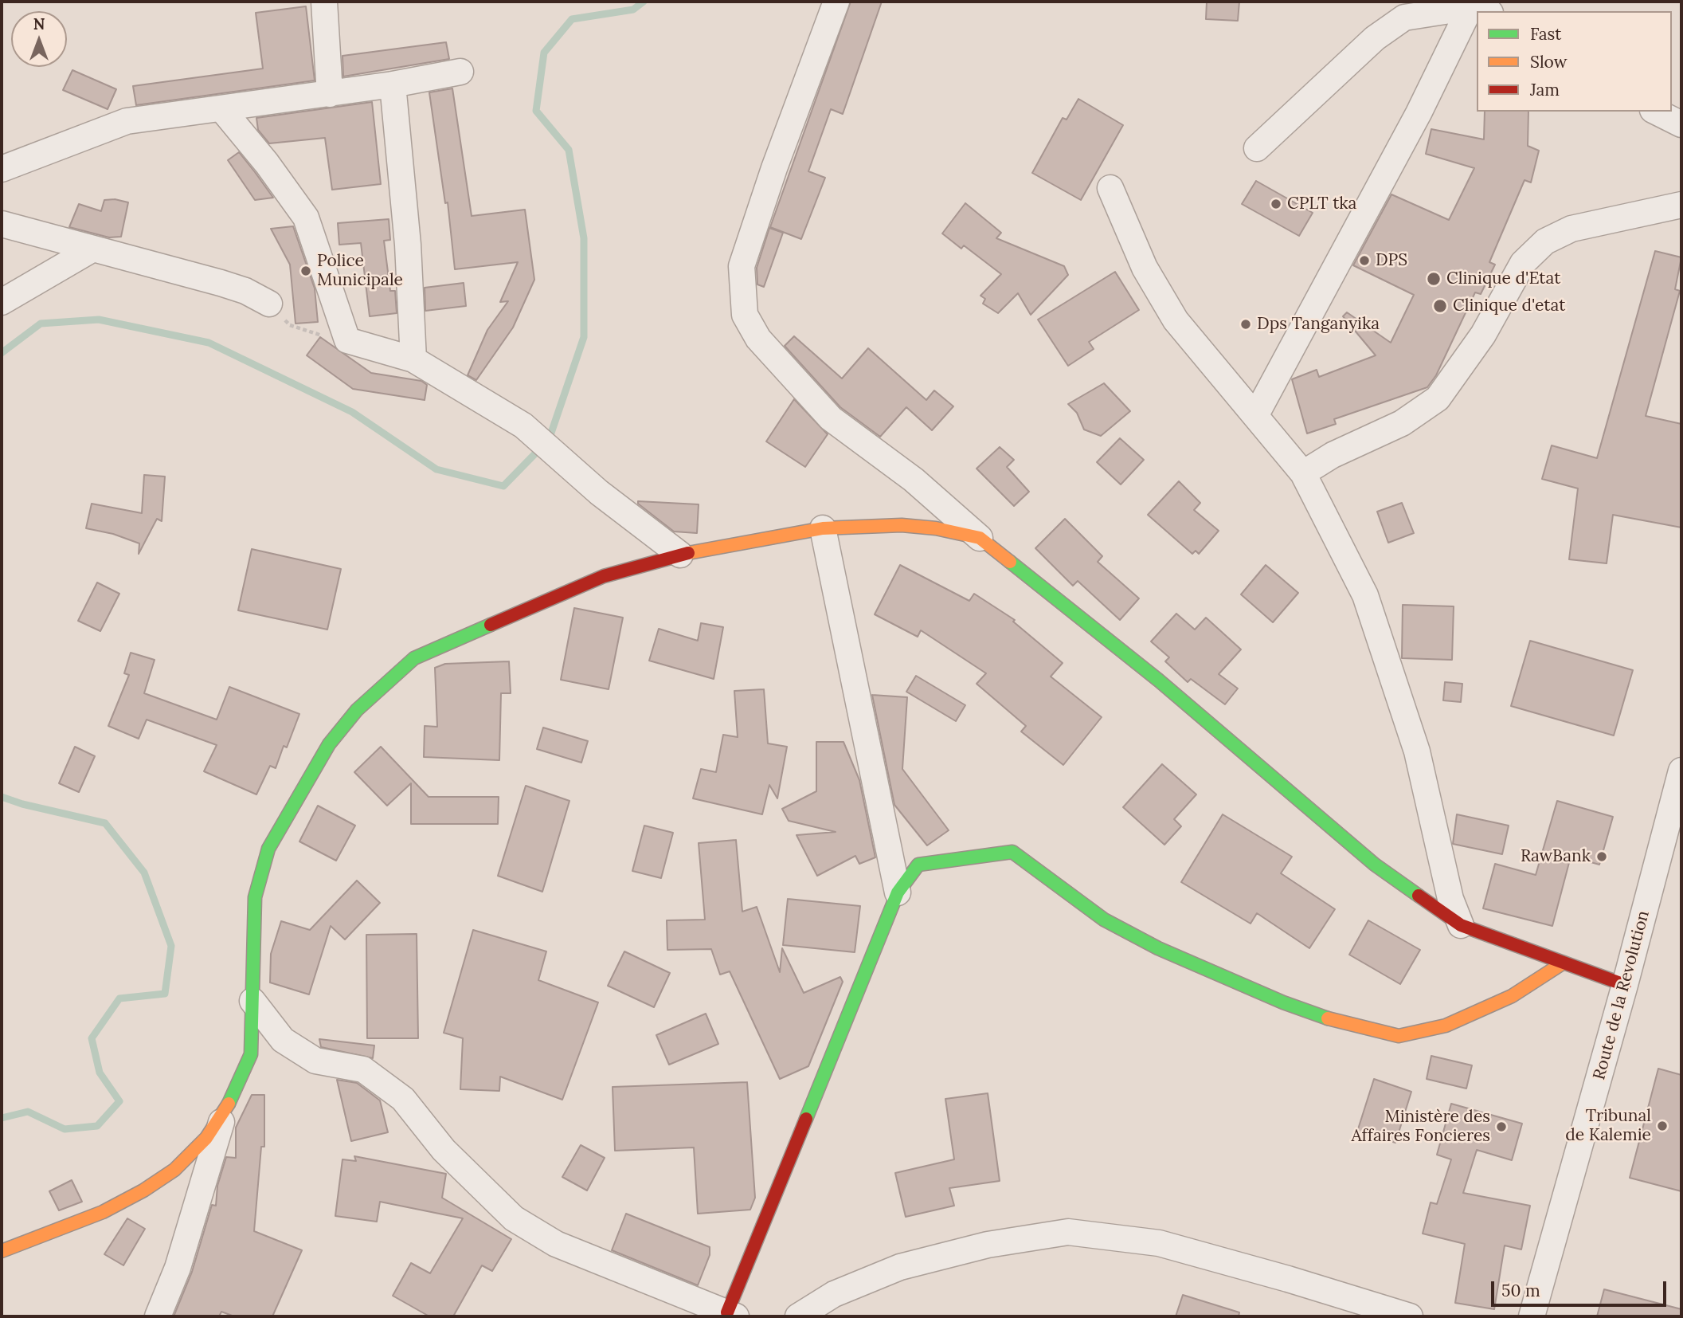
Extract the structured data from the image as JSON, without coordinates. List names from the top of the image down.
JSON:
{
  "streets": {
    "street": ["Route de la Revolution"]
  },
  "places": [
    "CPLT tka",
    "DPS",
    "Police Municipale",
    "Clinique d'Etat",
    "Clinique d'etat",
    "Dps Tanganyika",
    "RawBank",
    "Tribunal de Kalemie",
    "Ministère des Affaires Foncieres"
  ],
  "legend": ["Fast", "Slow", "Jam"],
  "scale_bar": "50 m",
  "north": "top"
}
